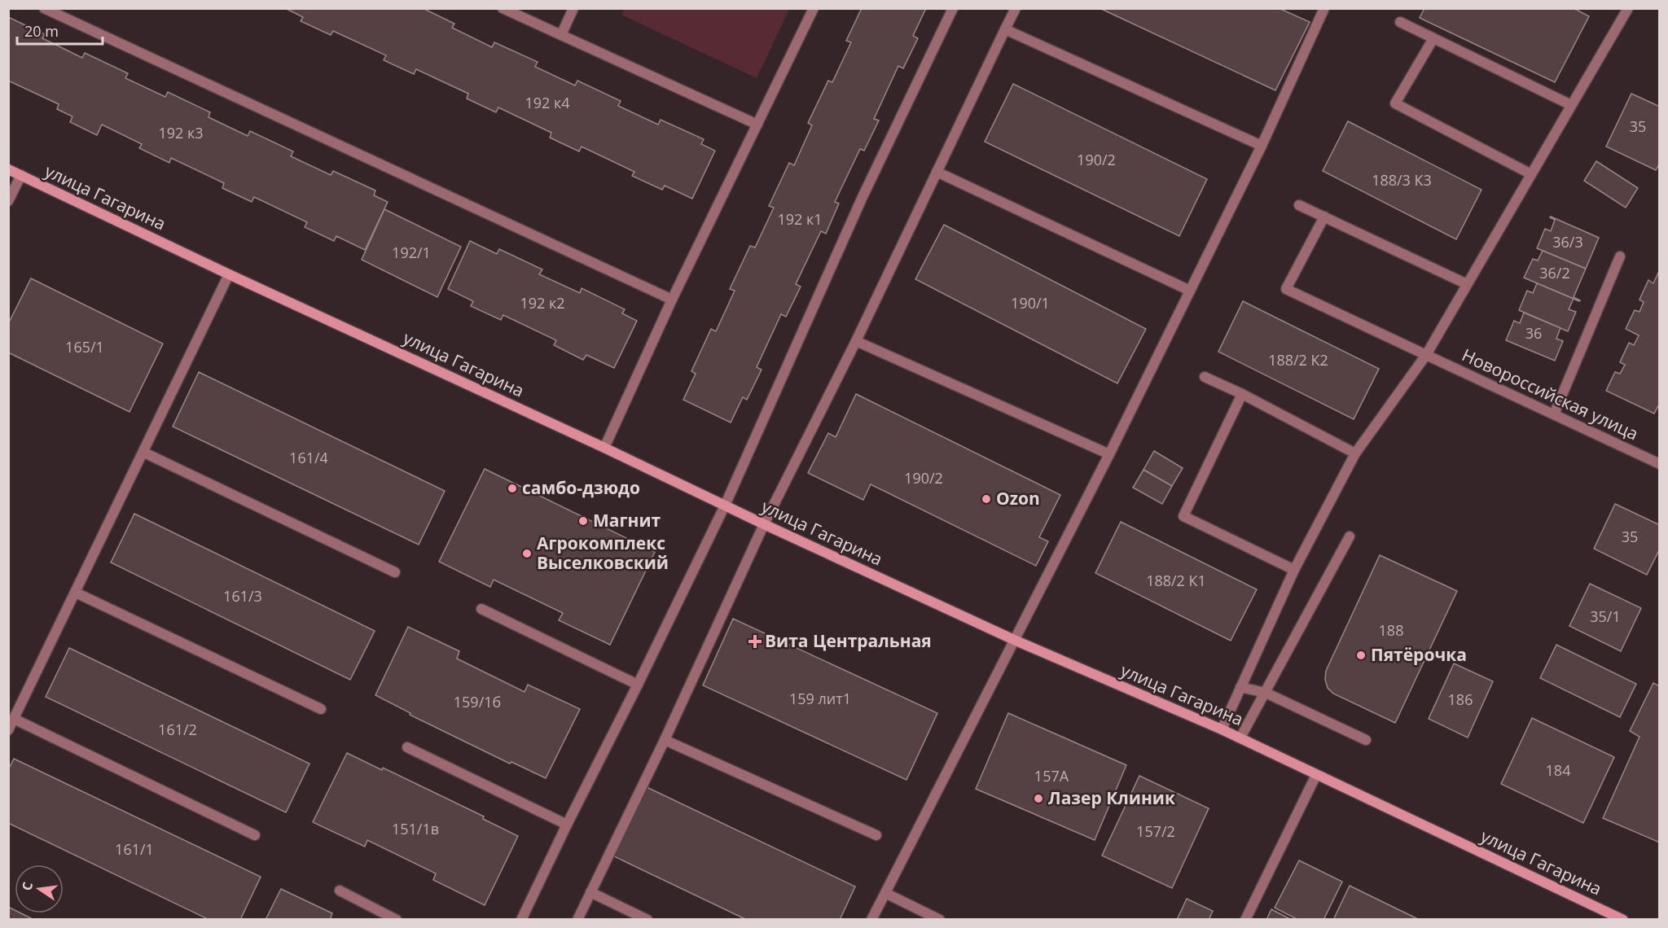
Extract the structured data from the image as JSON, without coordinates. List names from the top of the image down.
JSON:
{
  "streets": {
    "street": ["улица Гагарина", "Новороссийская улица"]
  },
  "places": {
    "other": [
      "самбо-дзюдо",
      "Ozon",
      "Магнит",
      "Агрокомплекс Выселковский",
      "Пятёрочка",
      "Лазер Клиник"
    ],
    "health": ["Вита Центральная"]
  },
  "house_numbers": [
    "192 к4",
    "35",
    "192 к3",
    "190/2",
    "188/3 К3",
    "192 к1",
    "36/3",
    "192/1",
    "36/2",
    "192 к2",
    "190/1",
    "36",
    "165/1",
    "188/2 К2",
    "161/4",
    "190/2",
    "35",
    "188/2 К1",
    "161/3",
    "35/1",
    "188",
    "159 лит1",
    "186",
    "159/1б",
    "161/2",
    "184",
    "157А",
    "151/1в",
    "157/2",
    "161/1"
  ],
  "scale_bar": "20 m",
  "north": "left"
}
